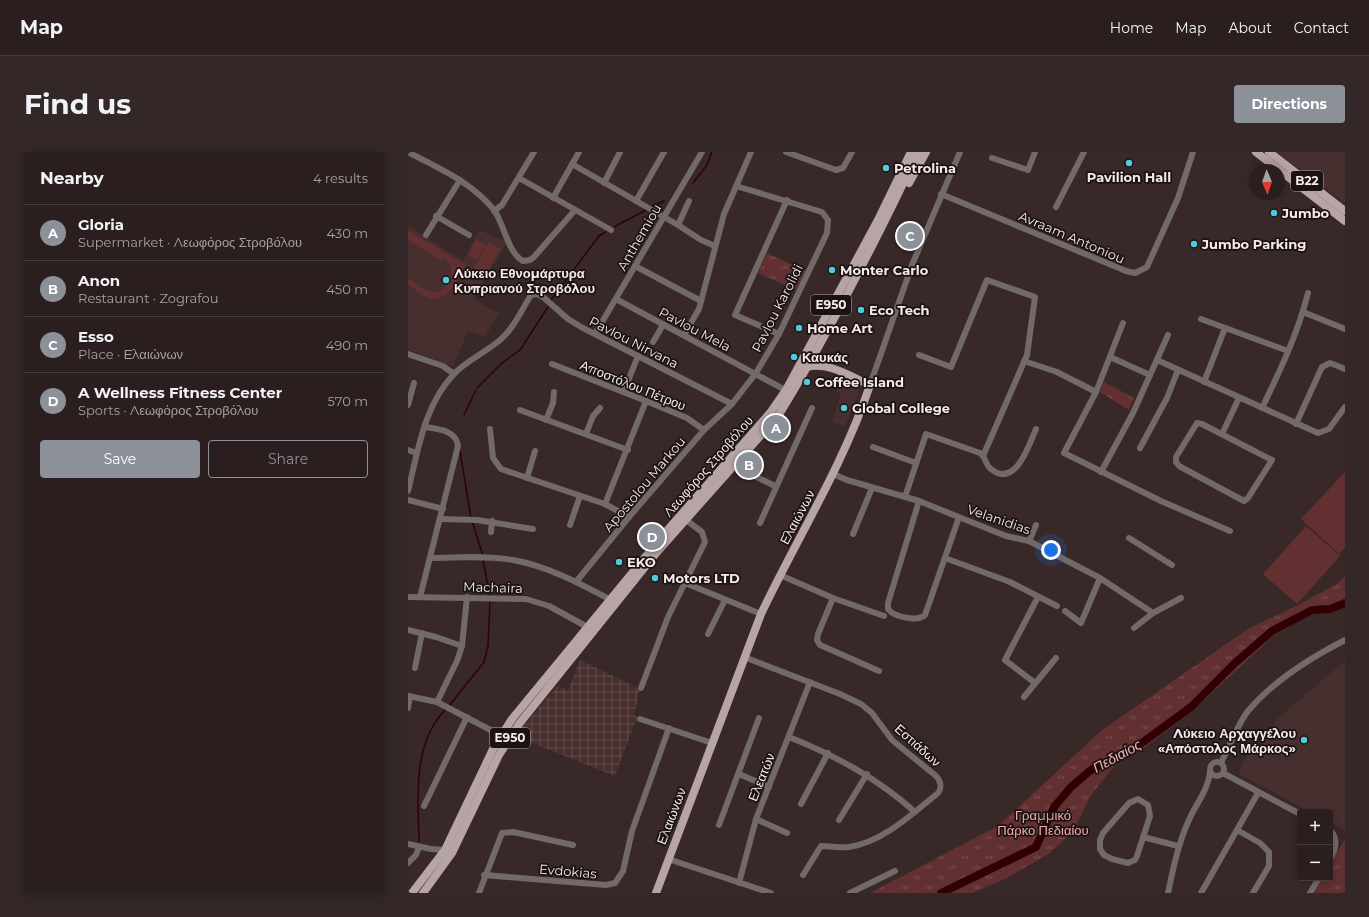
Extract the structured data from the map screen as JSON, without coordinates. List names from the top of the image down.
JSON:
{
  "streets": {
    "main road": [
      "B22",
      "E950",
      "Λεωφόρος Στροβόλου",
      "Ελαιώνων"
    ],
    "street": [
      "Anthemiou",
      "Avraam Antoniou",
      "Pavlou Karolidi",
      "Pavlou Mela",
      "Pavlou Nirvana",
      "Αποστόλου Πέτρου",
      "Apostolou Markou",
      "Velanidias",
      "Machaira",
      "Εστιάδων",
      "Ελεατών",
      "Evdokias"
    ]
  },
  "crossings": [
    ["Anthemiou", "Pavlou Mela"],
    ["Anthemiou", "Pavlou Nirvana"],
    ["Avraam Antoniou", "Ελαιώνων"],
    ["E950", "Λεωφόρος Στροβόλου"],
    ["Pavlou Karolidi", "Pavlou Mela"],
    ["Pavlou Karolidi", "Pavlou Nirvana"],
    ["Pavlou Karolidi", "Apostolou Markou"],
    ["Pavlou Mela", "Λεωφόρος Στροβόλου"],
    ["Pavlou Nirvana", "Apostolou Markou"],
    ["Αποστόλου Πέτρου", "Apostolou Markou"],
    ["Λεωφόρος Στροβόλου", "Machaira"],
    ["Ελαιώνων", "Velanidias"],
    ["Ελαιώνων", "Εστιάδων"],
    ["Εστιάδων", "Ελεατών"]
  ],
  "water": ["Πεδιαίος"],
  "parks": ["Γραμμικό Πάρκο Πεδιαίου"],
  "places": [
    "Pavilion Hall",
    "Petrolina",
    "Jumbo",
    "Jumbo Parking",
    "Monter Carlo",
    "Λύκειο Εθνομάρτυρα Κυπριανού Στροβόλου",
    "Eco Tech",
    "Home Art",
    "Καυκάς",
    "Coffee Island",
    "Global College",
    "EKO",
    "Motors LTD",
    "Λύκειο Αρχαγγέλου «Απόστολος Μάρκος»"
  ],
  "north": "bottom",
  "page": {
    "header": "Map",
    "nav": [
      "Home",
      "Map",
      "About",
      "Contact"
    ],
    "buttons": [
      "Directions",
      ["Save", "Share"]
    ],
    "title": "Find us",
    "heading": ["Nearby", "4 results"],
    "list": [
      {
        "mark": "A",
        "name": "Gloria",
        "note": "Supermarket · Λεωφόρος Στροβόλου",
        "value": "430 m"
      },
      {
        "mark": "B",
        "name": "Anon",
        "note": "Restaurant · Zografou",
        "value": "450 m"
      },
      {
        "mark": "C",
        "name": "Esso",
        "note": "Place · Ελαιώνων",
        "value": "490 m"
      },
      {
        "mark": "D",
        "name": "A Wellness Fitness Center",
        "note": "Sports · Λεωφόρος Στροβόλου",
        "value": "570 m"
      }
    ],
    "pins": [
      "C",
      "A",
      "B",
      "D"
    ],
    "map_buttons": ["+", "−"]
  }
}
